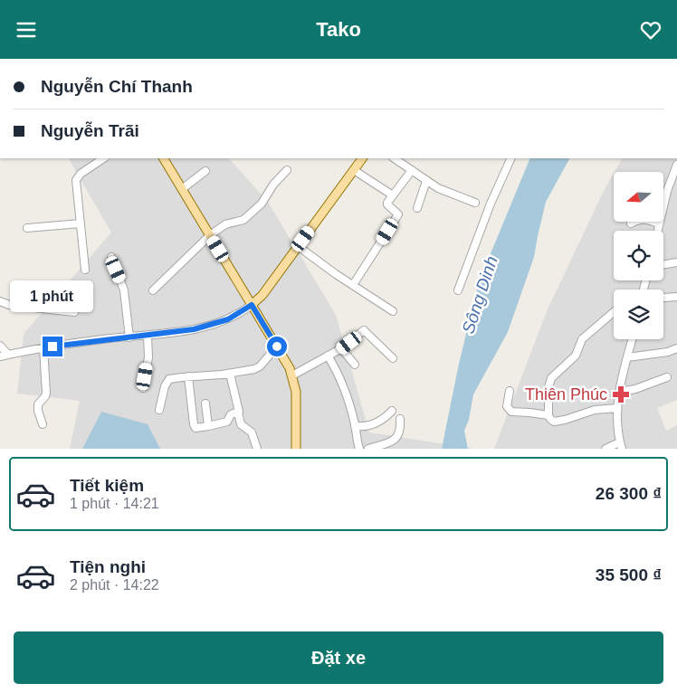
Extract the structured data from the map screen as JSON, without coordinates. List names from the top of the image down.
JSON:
{
  "water": ["Sông Dinh"],
  "places": {
    "pharmacy": ["Thiên Phúc"]
  },
  "north": "left",
  "page": {
    "header": "Tako",
    "banner": ["Nguyễn Chí Thanh", "Nguyễn Trãi"],
    "bubble": "1 phút",
    "list": [
      {
        "name": "Tiết kiệm",
        "note": "1 phút · 14:21",
        "value": "26 300 ₫"
      },
      {
        "name": "Tiện nghi",
        "note": "2 phút · 14:22",
        "value": "35 500 ₫"
      }
    ],
    "buttons": "Đặt xe"
  }
}
